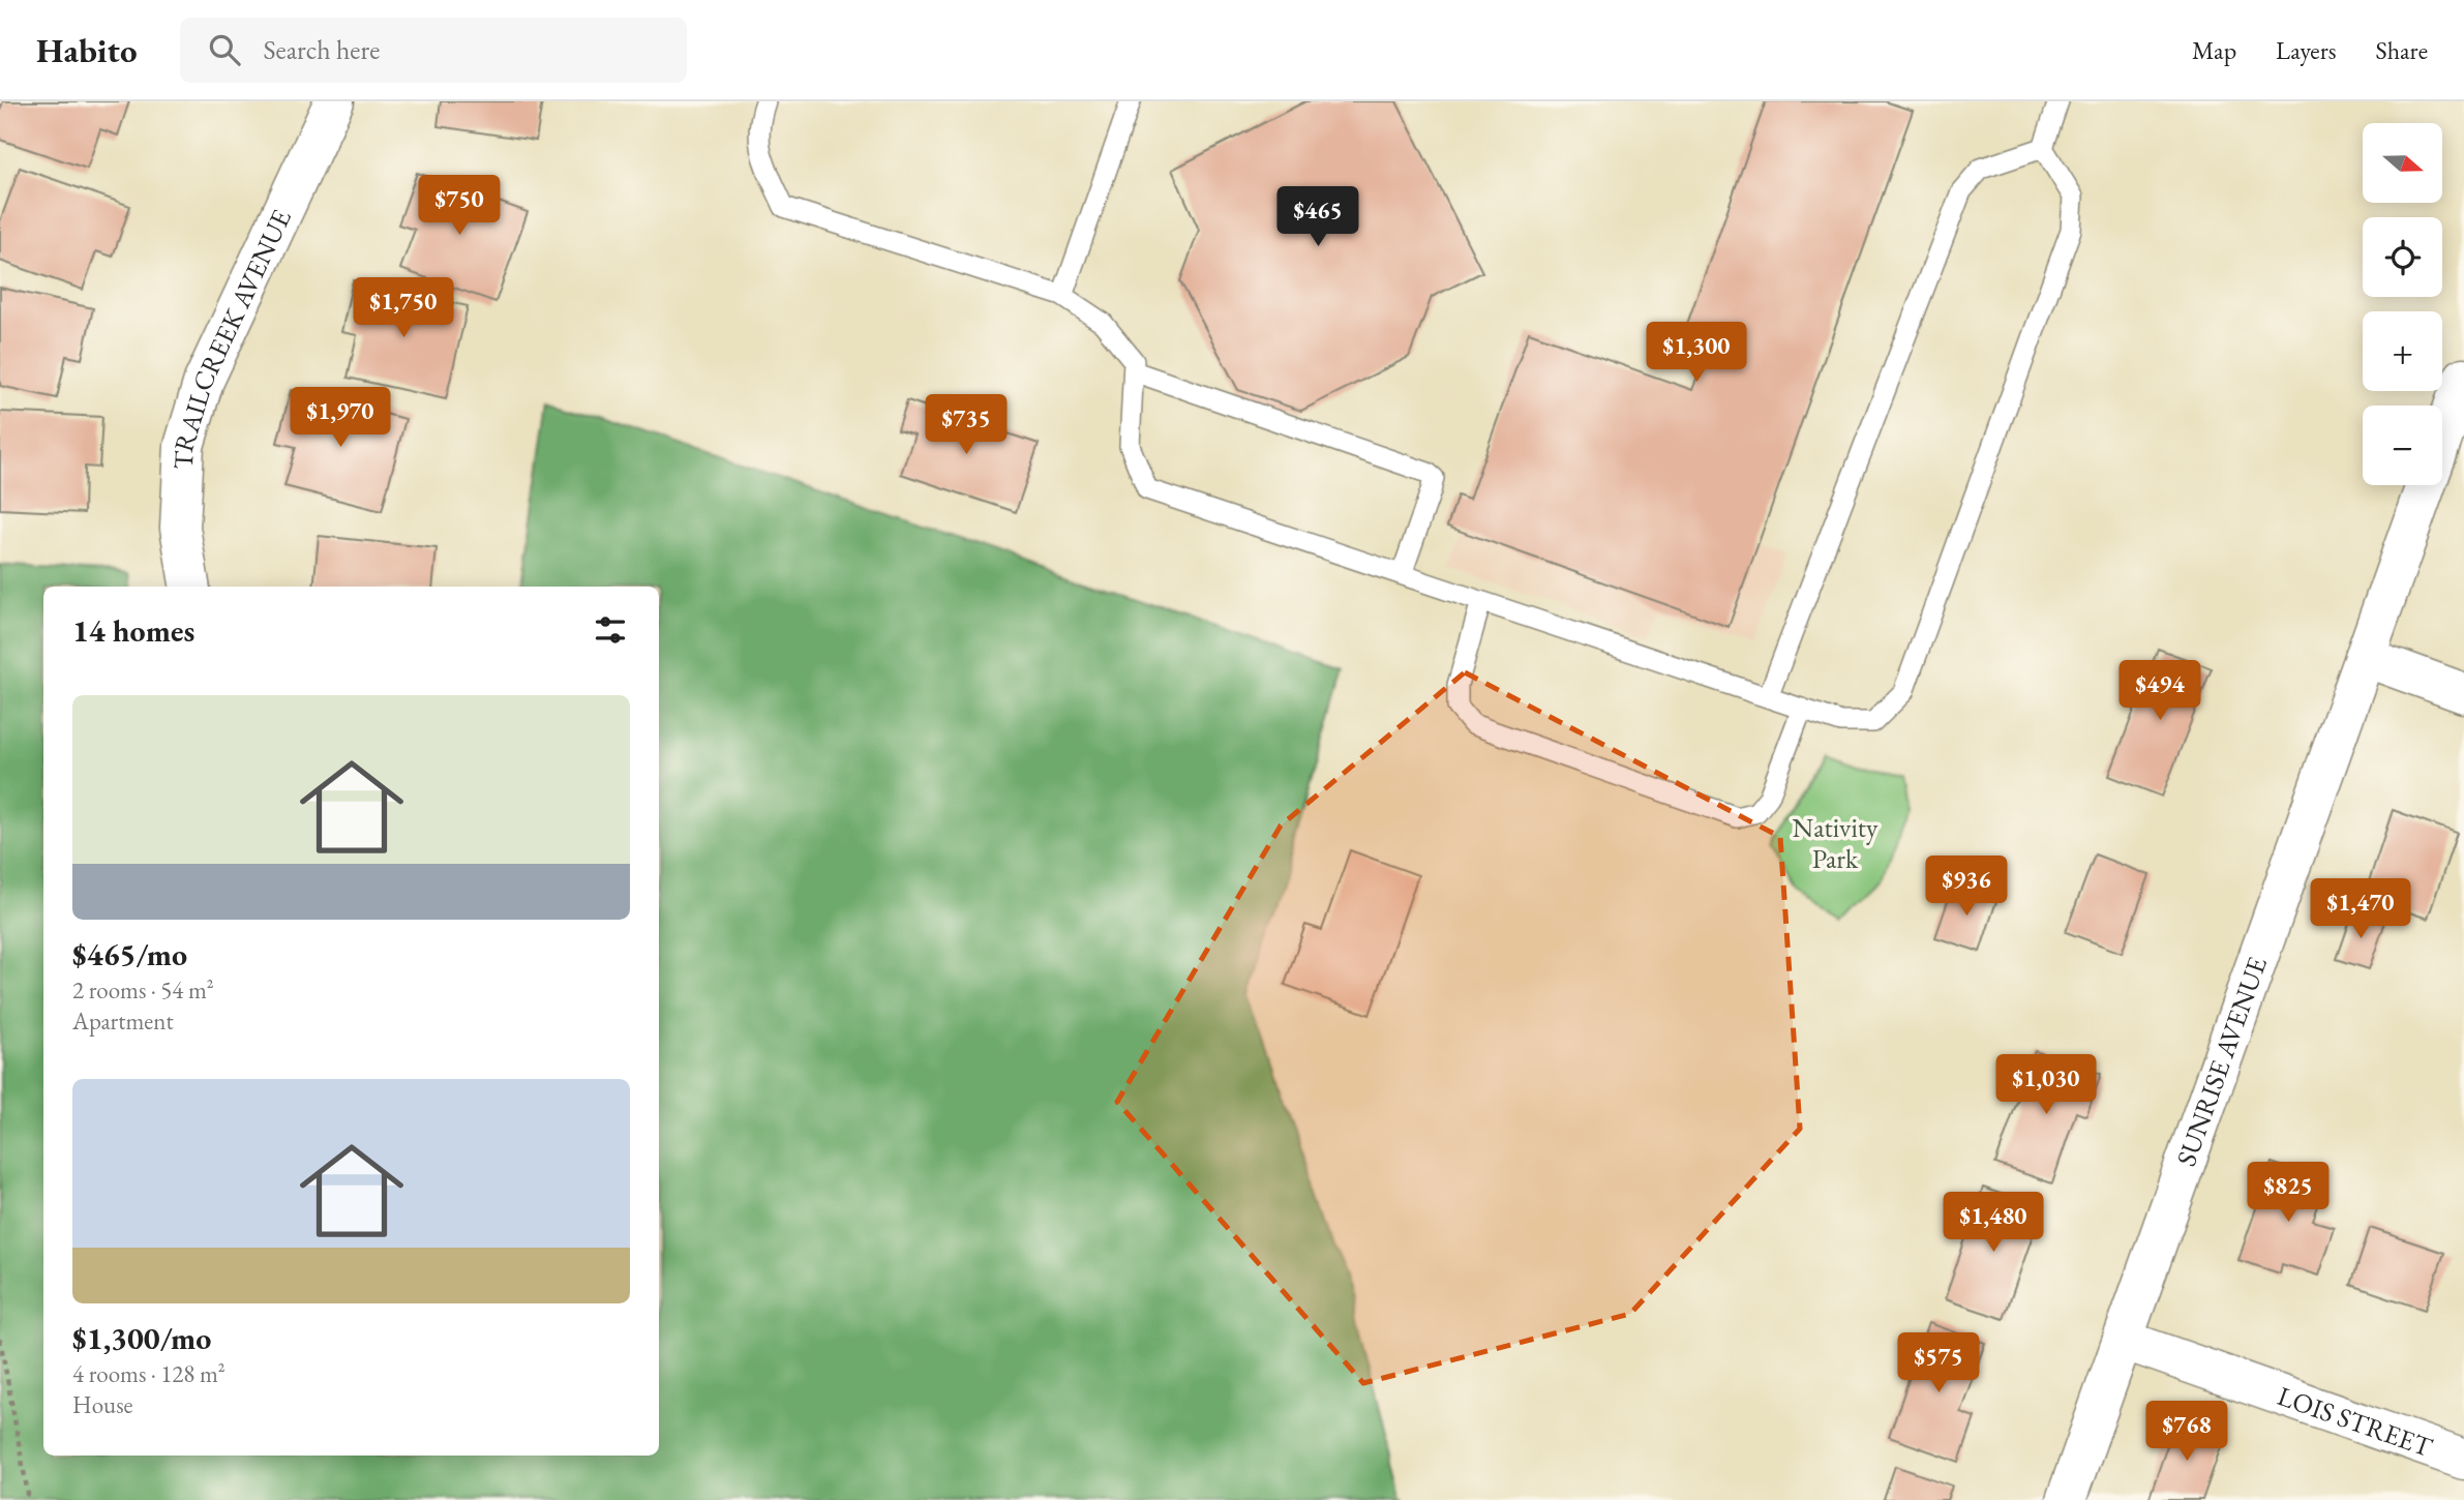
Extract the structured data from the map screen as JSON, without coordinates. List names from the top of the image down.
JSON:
{
  "streets": {
    "street": ["TRAILCREEK AVENUE", "SUNRISE AVENUE", "LOIS STREET"]
  },
  "crossings": [
    ["SUNRISE AVENUE", "LOIS STREET"]
  ],
  "parks": ["Nativity Park"],
  "north": "right",
  "page": {
    "header": "Habito",
    "search": "Search here",
    "nav": ["Map", "Layers", "Share"],
    "map_buttons": ["+", "−"],
    "price": [
      "$750",
      "$465",
      "$1,750",
      "$1,300",
      "$1,970",
      "$735",
      "$494",
      "$936",
      "$1,470",
      "$1,030",
      "$825",
      "$1,480",
      "$575",
      "$768"
    ],
    "heading": "14 homes",
    "list": [
      {
        "name": "$465/mo",
        "note": "2 rooms · 54 m² · Apartment"
      },
      {
        "name": "$1,300/mo",
        "note": "4 rooms · 128 m² · House"
      }
    ]
  }
}
